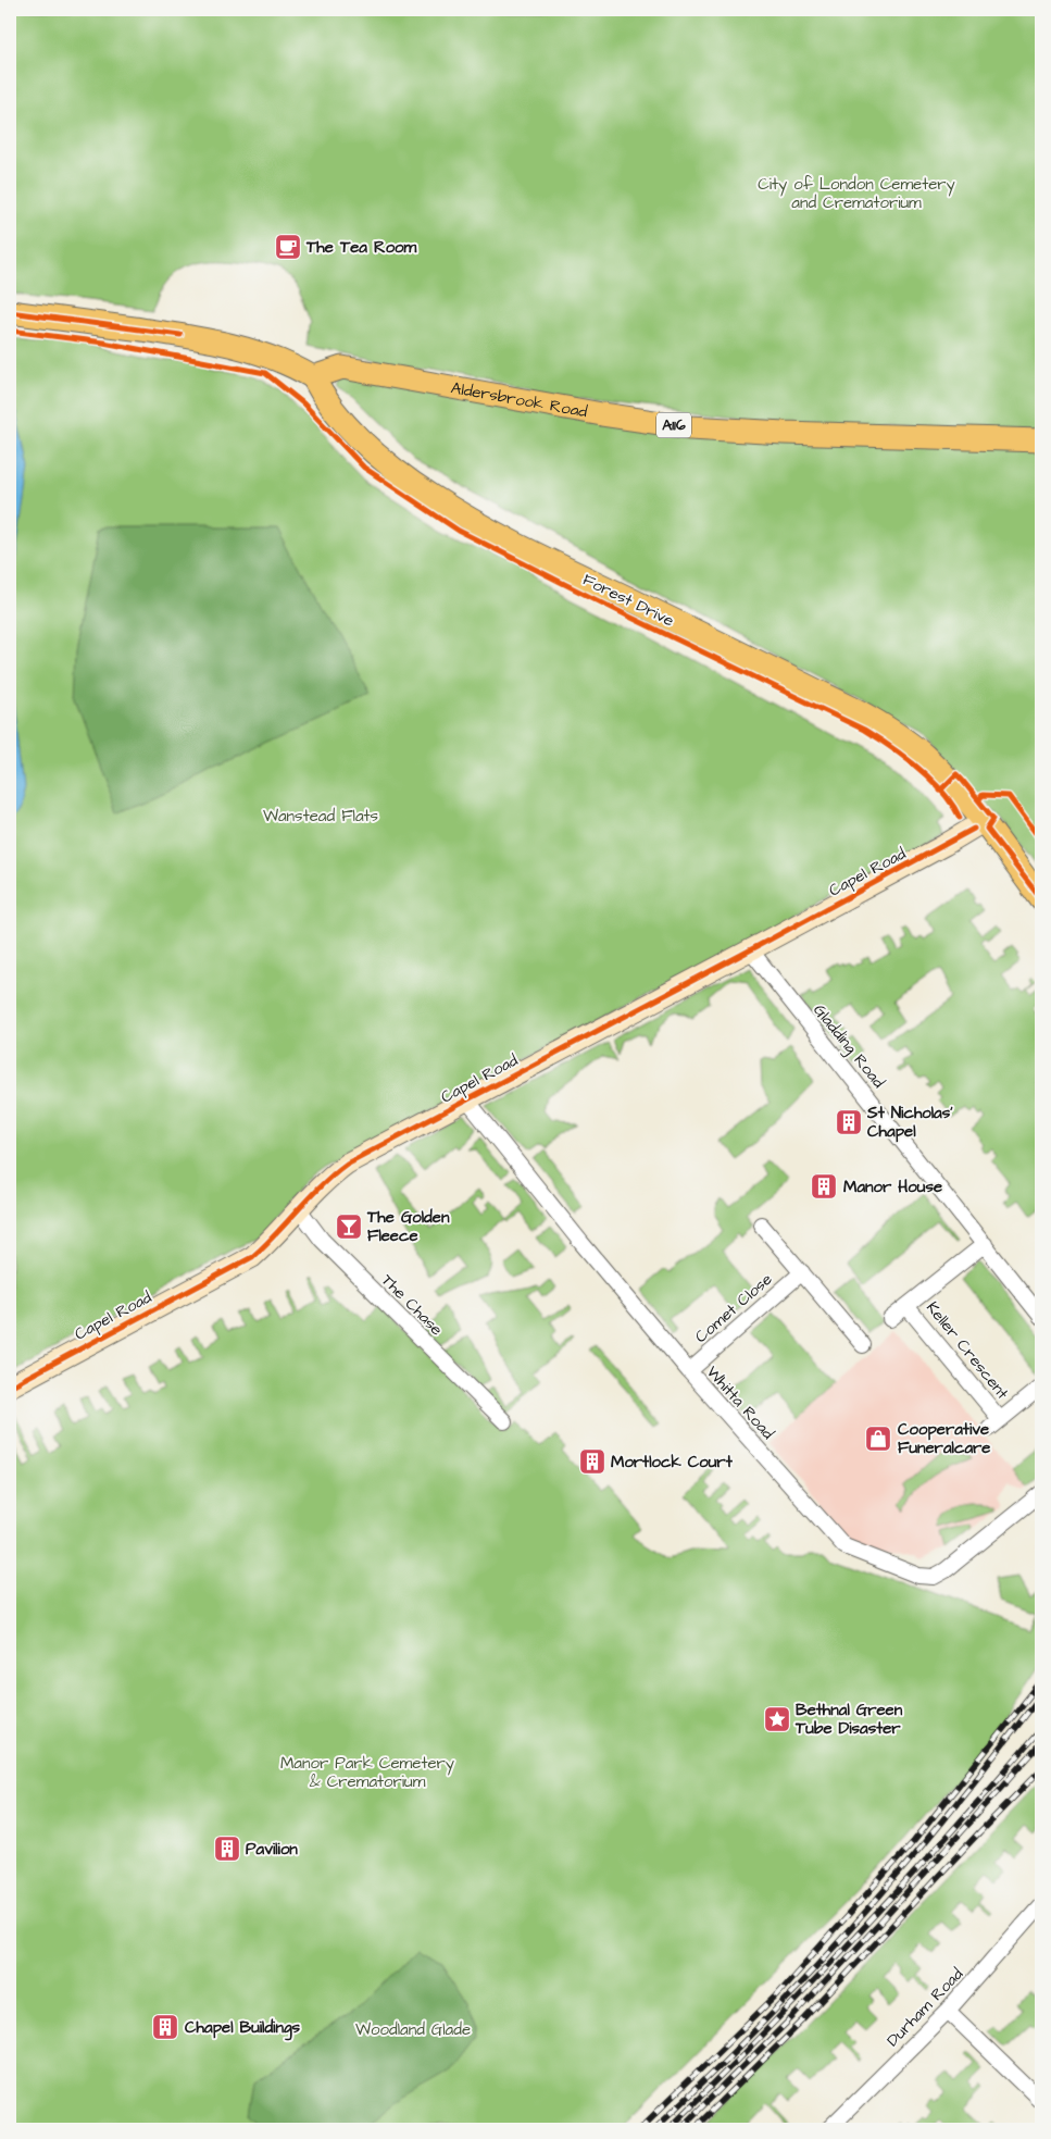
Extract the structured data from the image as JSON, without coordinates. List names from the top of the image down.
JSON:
{
  "streets": {
    "main road": ["Aldersbrook Road", "A116", "Forest Drive"],
    "street": [
      "Capel Road",
      "Gladding Road",
      "The Chase",
      "Comet Close",
      "Keller Crescent",
      "Whitta Road",
      "Durham Road"
    ]
  },
  "crossings": [
    ["Aldersbrook Road", "Forest Drive"],
    ["Forest Drive", "Capel Road"],
    ["Capel Road", "Gladding Road"],
    ["Capel Road", "The Chase"],
    ["Capel Road", "Whitta Road"],
    ["Gladding Road", "Keller Crescent"],
    ["Comet Close", "Whitta Road"]
  ],
  "parks": [
    "City of London Cemetery and Crematorium",
    "Wanstead Flats",
    "Manor Park Cemetery & Crematorium",
    "Woodland Glade"
  ],
  "places": {
    "cafe": ["The Tea Room"],
    "building": [
      "St Nicholas' Chapel",
      "Manor House",
      "Mortlock Court",
      "Pavilion",
      "Chapel Buildings"
    ],
    "bar": ["The Golden Fleece"],
    "shop": ["Cooperative Funeralcare"],
    "place": ["Bethnal Green Tube Disaster"]
  }
}
